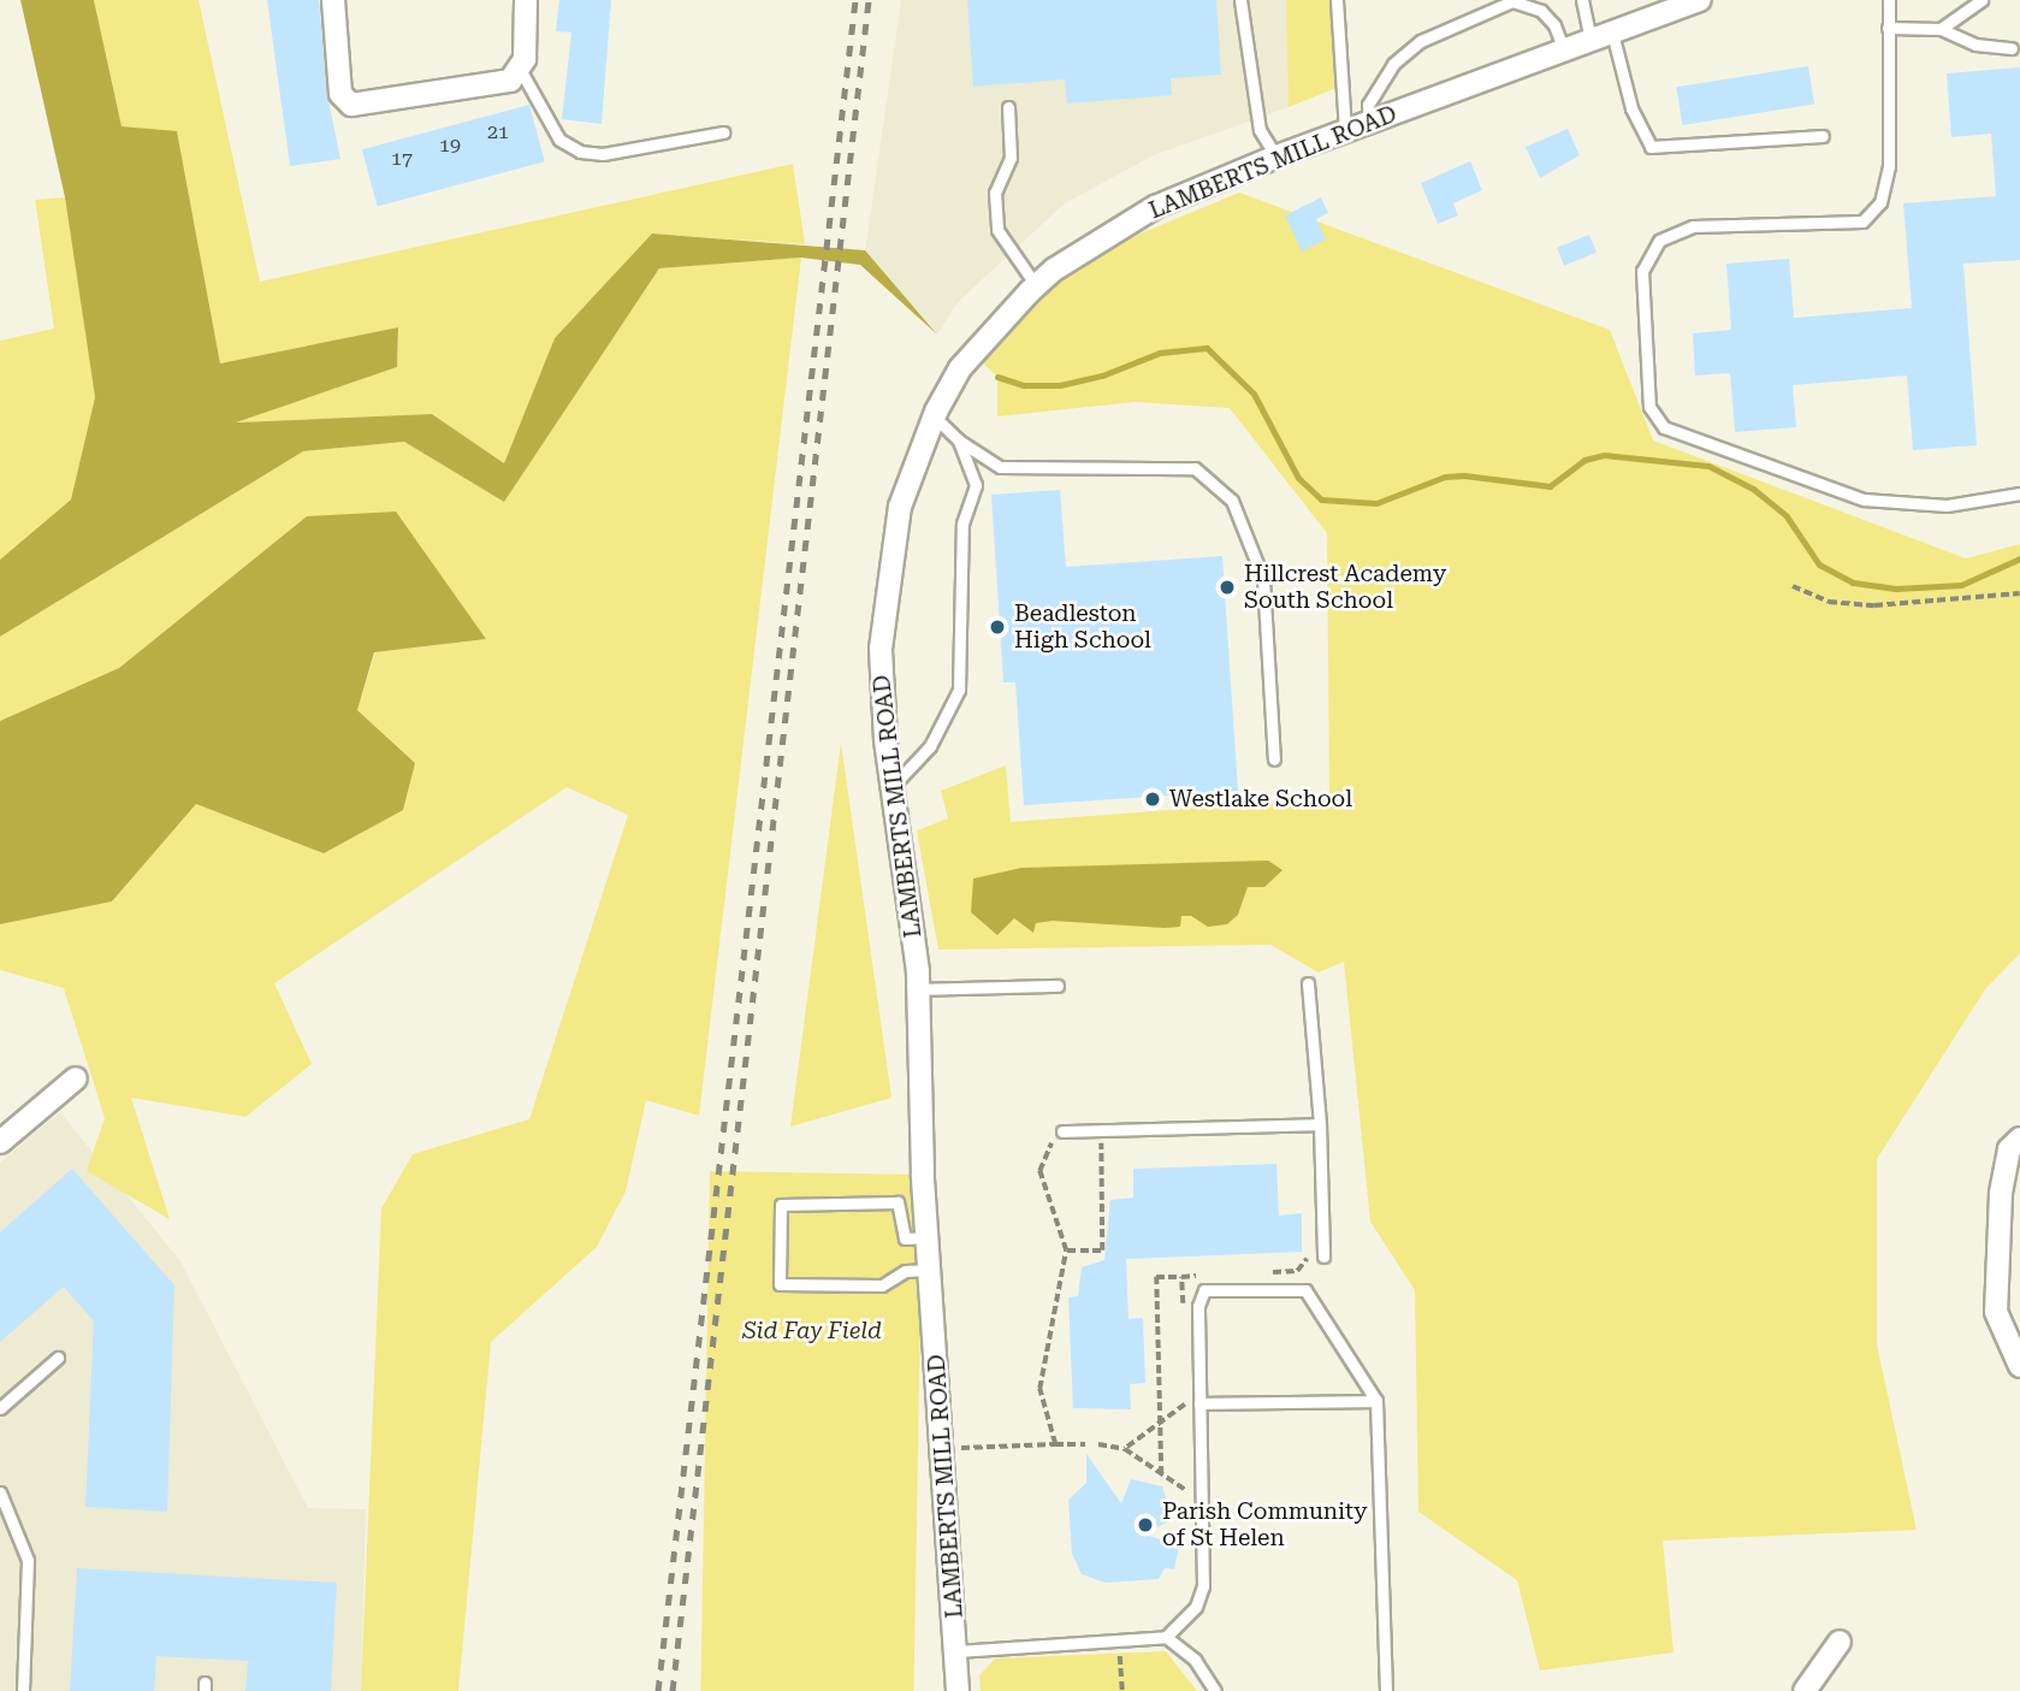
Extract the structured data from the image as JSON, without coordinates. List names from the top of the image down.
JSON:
{
  "streets": {
    "street": ["LAMBERTS MILL ROAD"]
  },
  "parks": ["Sid Fay Field"],
  "places": [
    "Hillcrest Academy South School",
    "Beadleston High School",
    "Westlake School",
    "Parish Community of St Helen"
  ],
  "house_numbers": ["21", "19", "17"]
}
